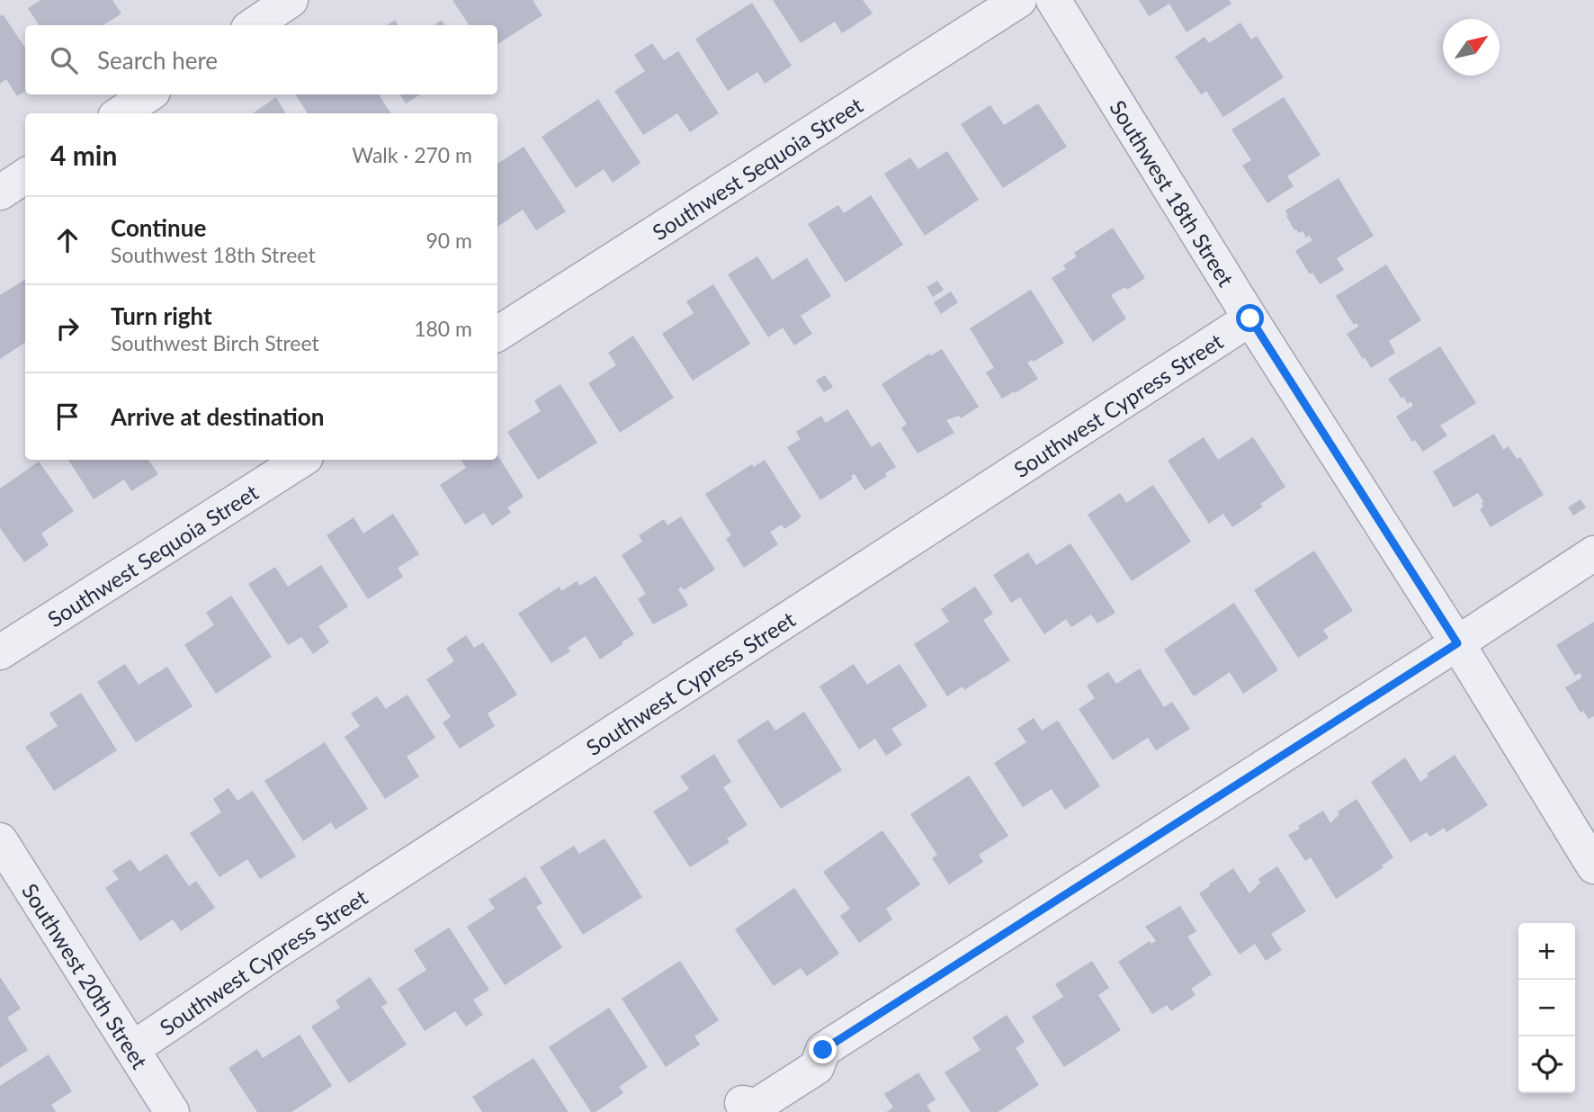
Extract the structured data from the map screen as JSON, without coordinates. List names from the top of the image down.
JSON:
{
  "streets": {
    "street": [
      "Southwest Sequoia Street",
      "Southwest 18th Street",
      "Southwest Cypress Street",
      "Southwest 20th Street"
    ]
  },
  "crossings": [
    ["Southwest 18th Street", "Southwest Cypress Street"],
    ["Southwest Cypress Street", "Southwest 20th Street"]
  ],
  "north": "top right",
  "page": {
    "search": "Search here",
    "heading": ["4 min", "Walk · 270 m"],
    "list": [
      ["Continue", "Southwest 18th Street", "90 m"],
      ["Turn right", "Southwest Birch Street", "180 m"],
      "Arrive at destination"
    ],
    "map_buttons": ["+", "−"]
  }
}
